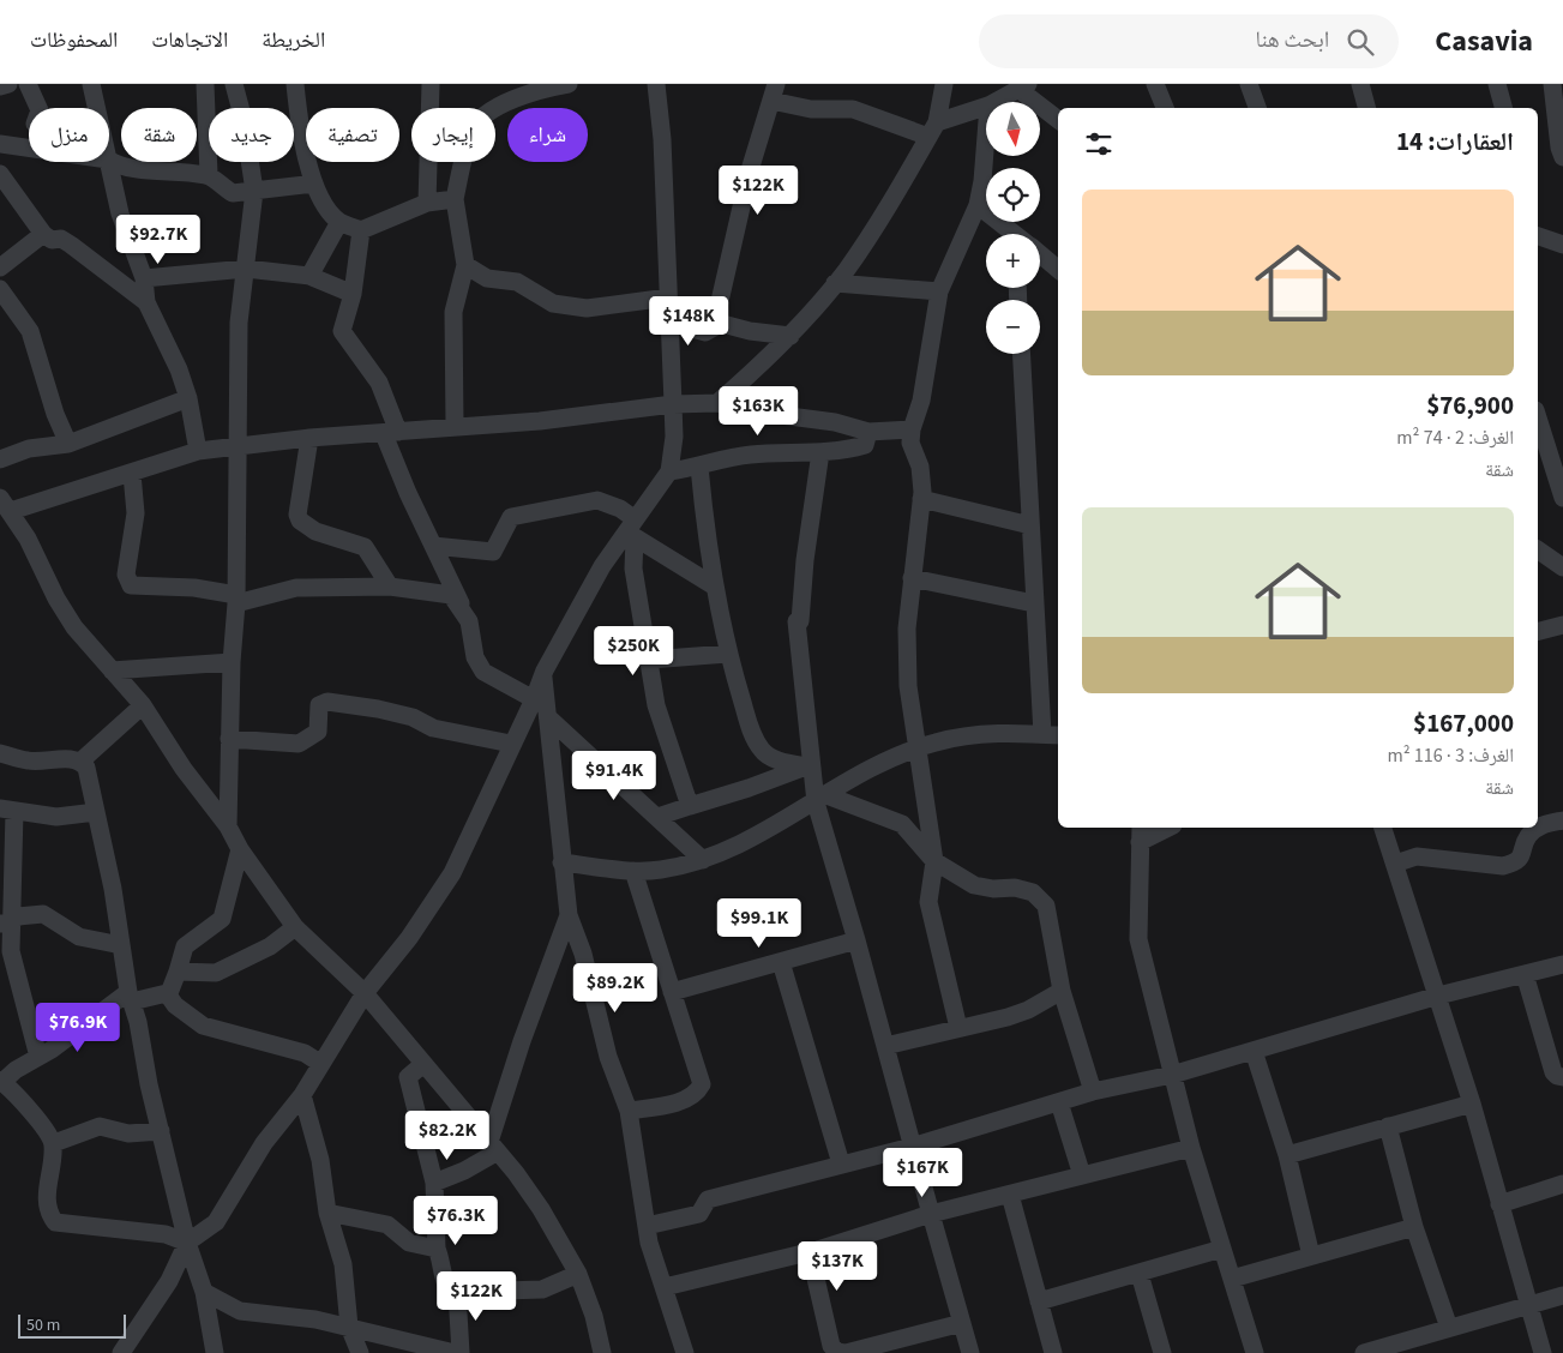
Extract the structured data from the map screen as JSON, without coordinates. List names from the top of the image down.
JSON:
{
  "scale_bar": "50 m",
  "north": "bottom",
  "page": {
    "header": "Casavia",
    "search": "ابحث هنا",
    "nav": ["الخريطة", "الاتجاهات", "المحفوظات"],
    "map_buttons": ["+", "−"],
    "chip": [
      "شراء",
      "إيجار",
      "تصفية",
      "جديد",
      "شقة",
      "منزل"
    ],
    "heading": "العقارات: 14",
    "price": [
      "$122K",
      "$92.7K",
      "$148K",
      "$163K",
      "$250K",
      "$91.4K",
      "$99.1K",
      "$89.2K",
      "$76.9K",
      "$82.2K",
      "$167K",
      "$76.3K",
      "$137K",
      "$122K"
    ],
    "list": [
      {
        "name": "$76,900",
        "note": "الغرف: 2 · 74 m² · شقة"
      },
      {
        "name": "$167,000",
        "note": "الغرف: 3 · 116 m² · شقة"
      }
    ],
    "scale": "50 m"
  }
}
